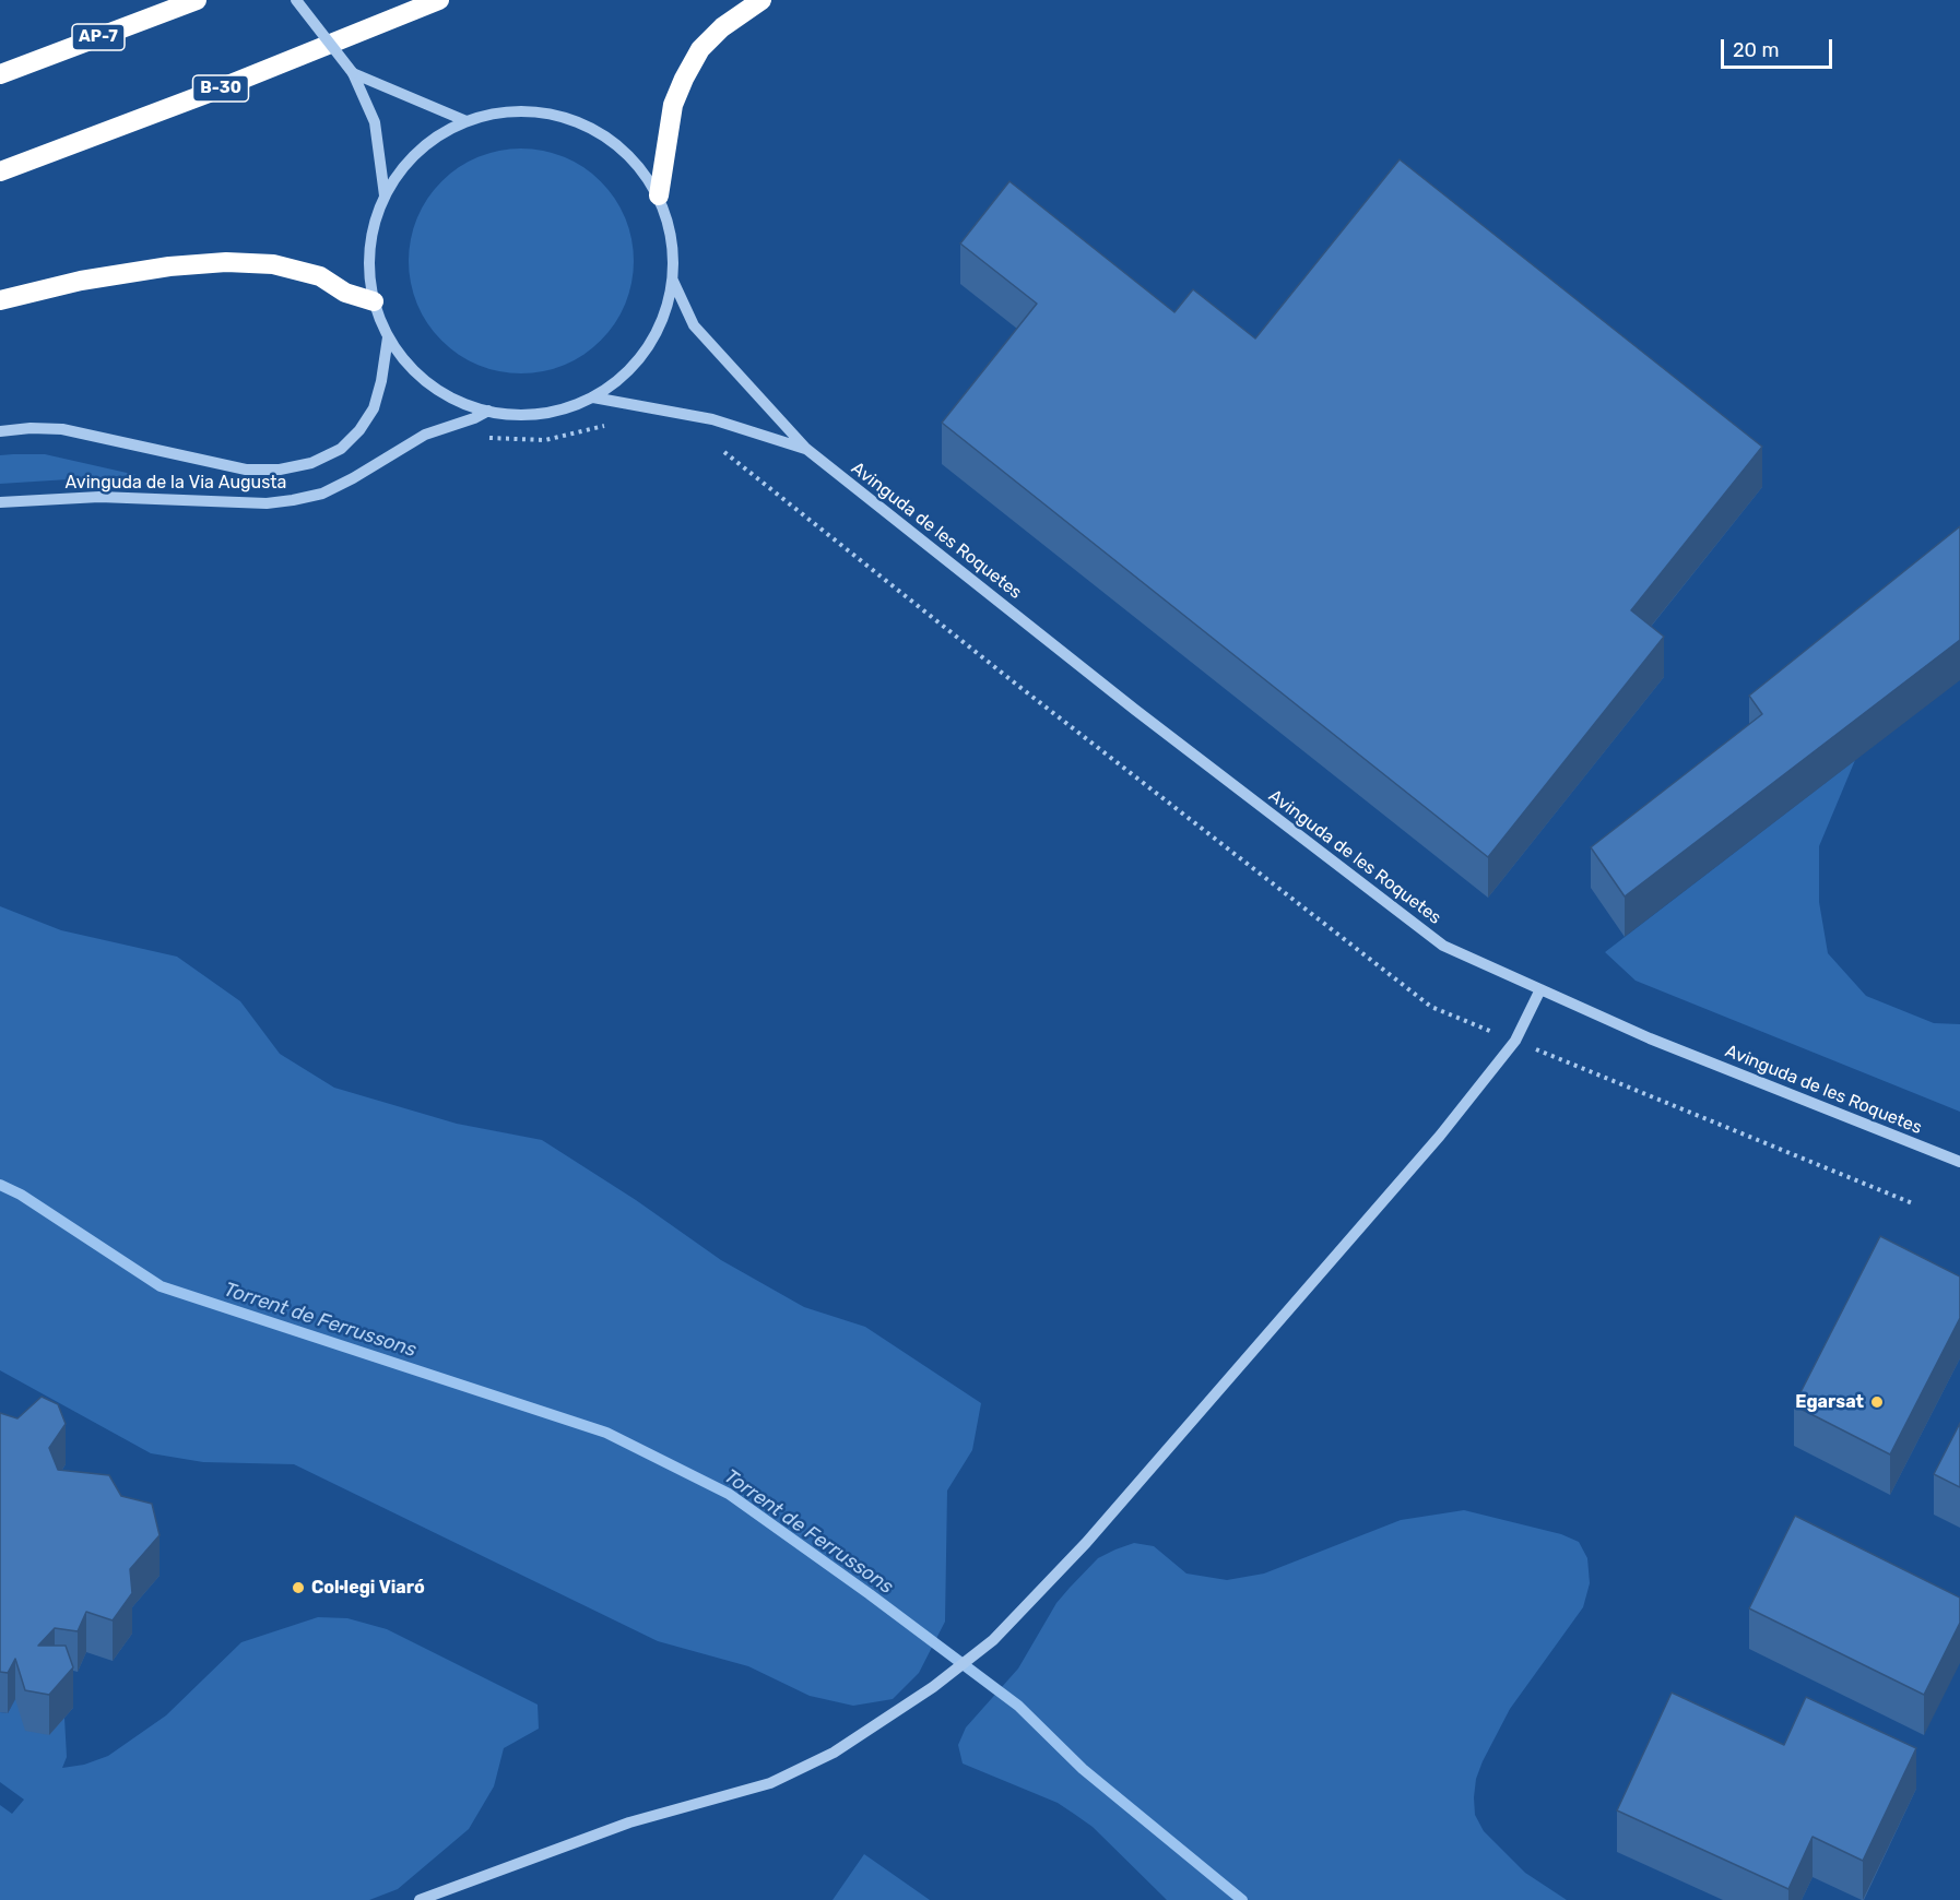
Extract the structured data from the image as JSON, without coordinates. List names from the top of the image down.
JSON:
{
  "streets": {
    "highway": ["AP-7", "B-30"],
    "street": ["Avinguda de la Via Augusta", "Avinguda de les Roquetes"]
  },
  "water": ["Torrent de Ferrussons"],
  "places": ["Egarsat", "Col·legi Viaró"],
  "scale_bar": "20 m"
}
